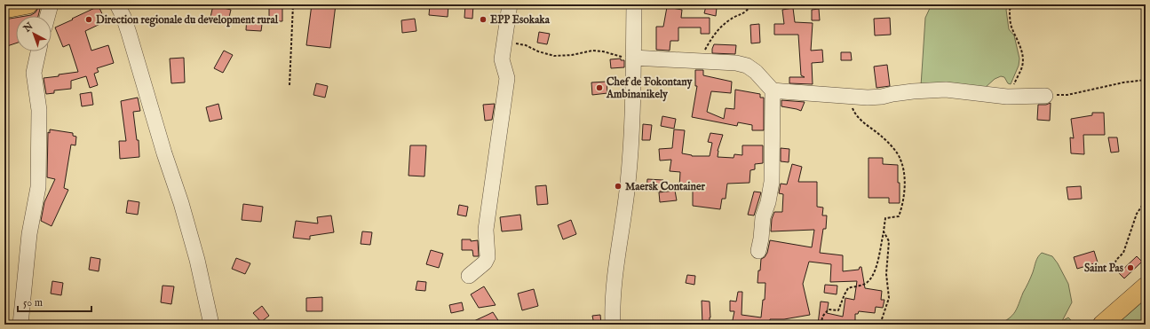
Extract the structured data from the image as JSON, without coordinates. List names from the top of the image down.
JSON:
{
  "places": [
    "Direction regionale du development rural",
    "EPP Esokaka",
    "Chef de Fokontany Ambinanikely",
    "Maersk Container",
    "Saint Pas"
  ],
  "scale_bar": "50 m",
  "north": "top left"
}
